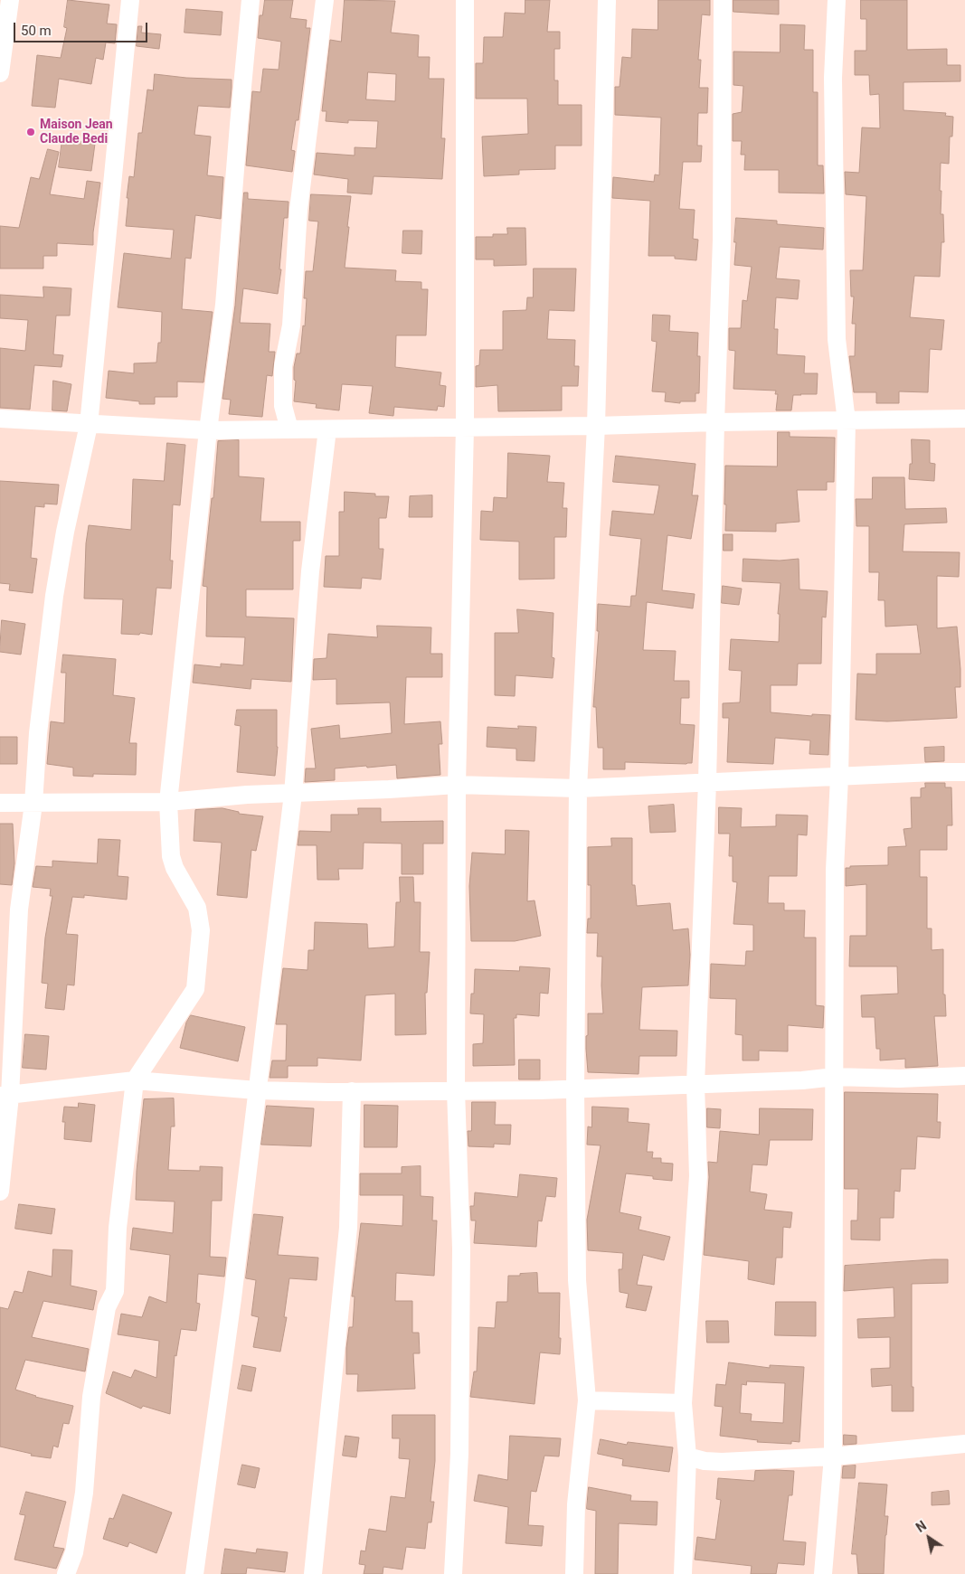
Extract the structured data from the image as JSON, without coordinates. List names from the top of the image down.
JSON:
{
  "places": ["Maison Jean Claude Bedi"],
  "scale_bar": "50 m",
  "north": "top left"
}
